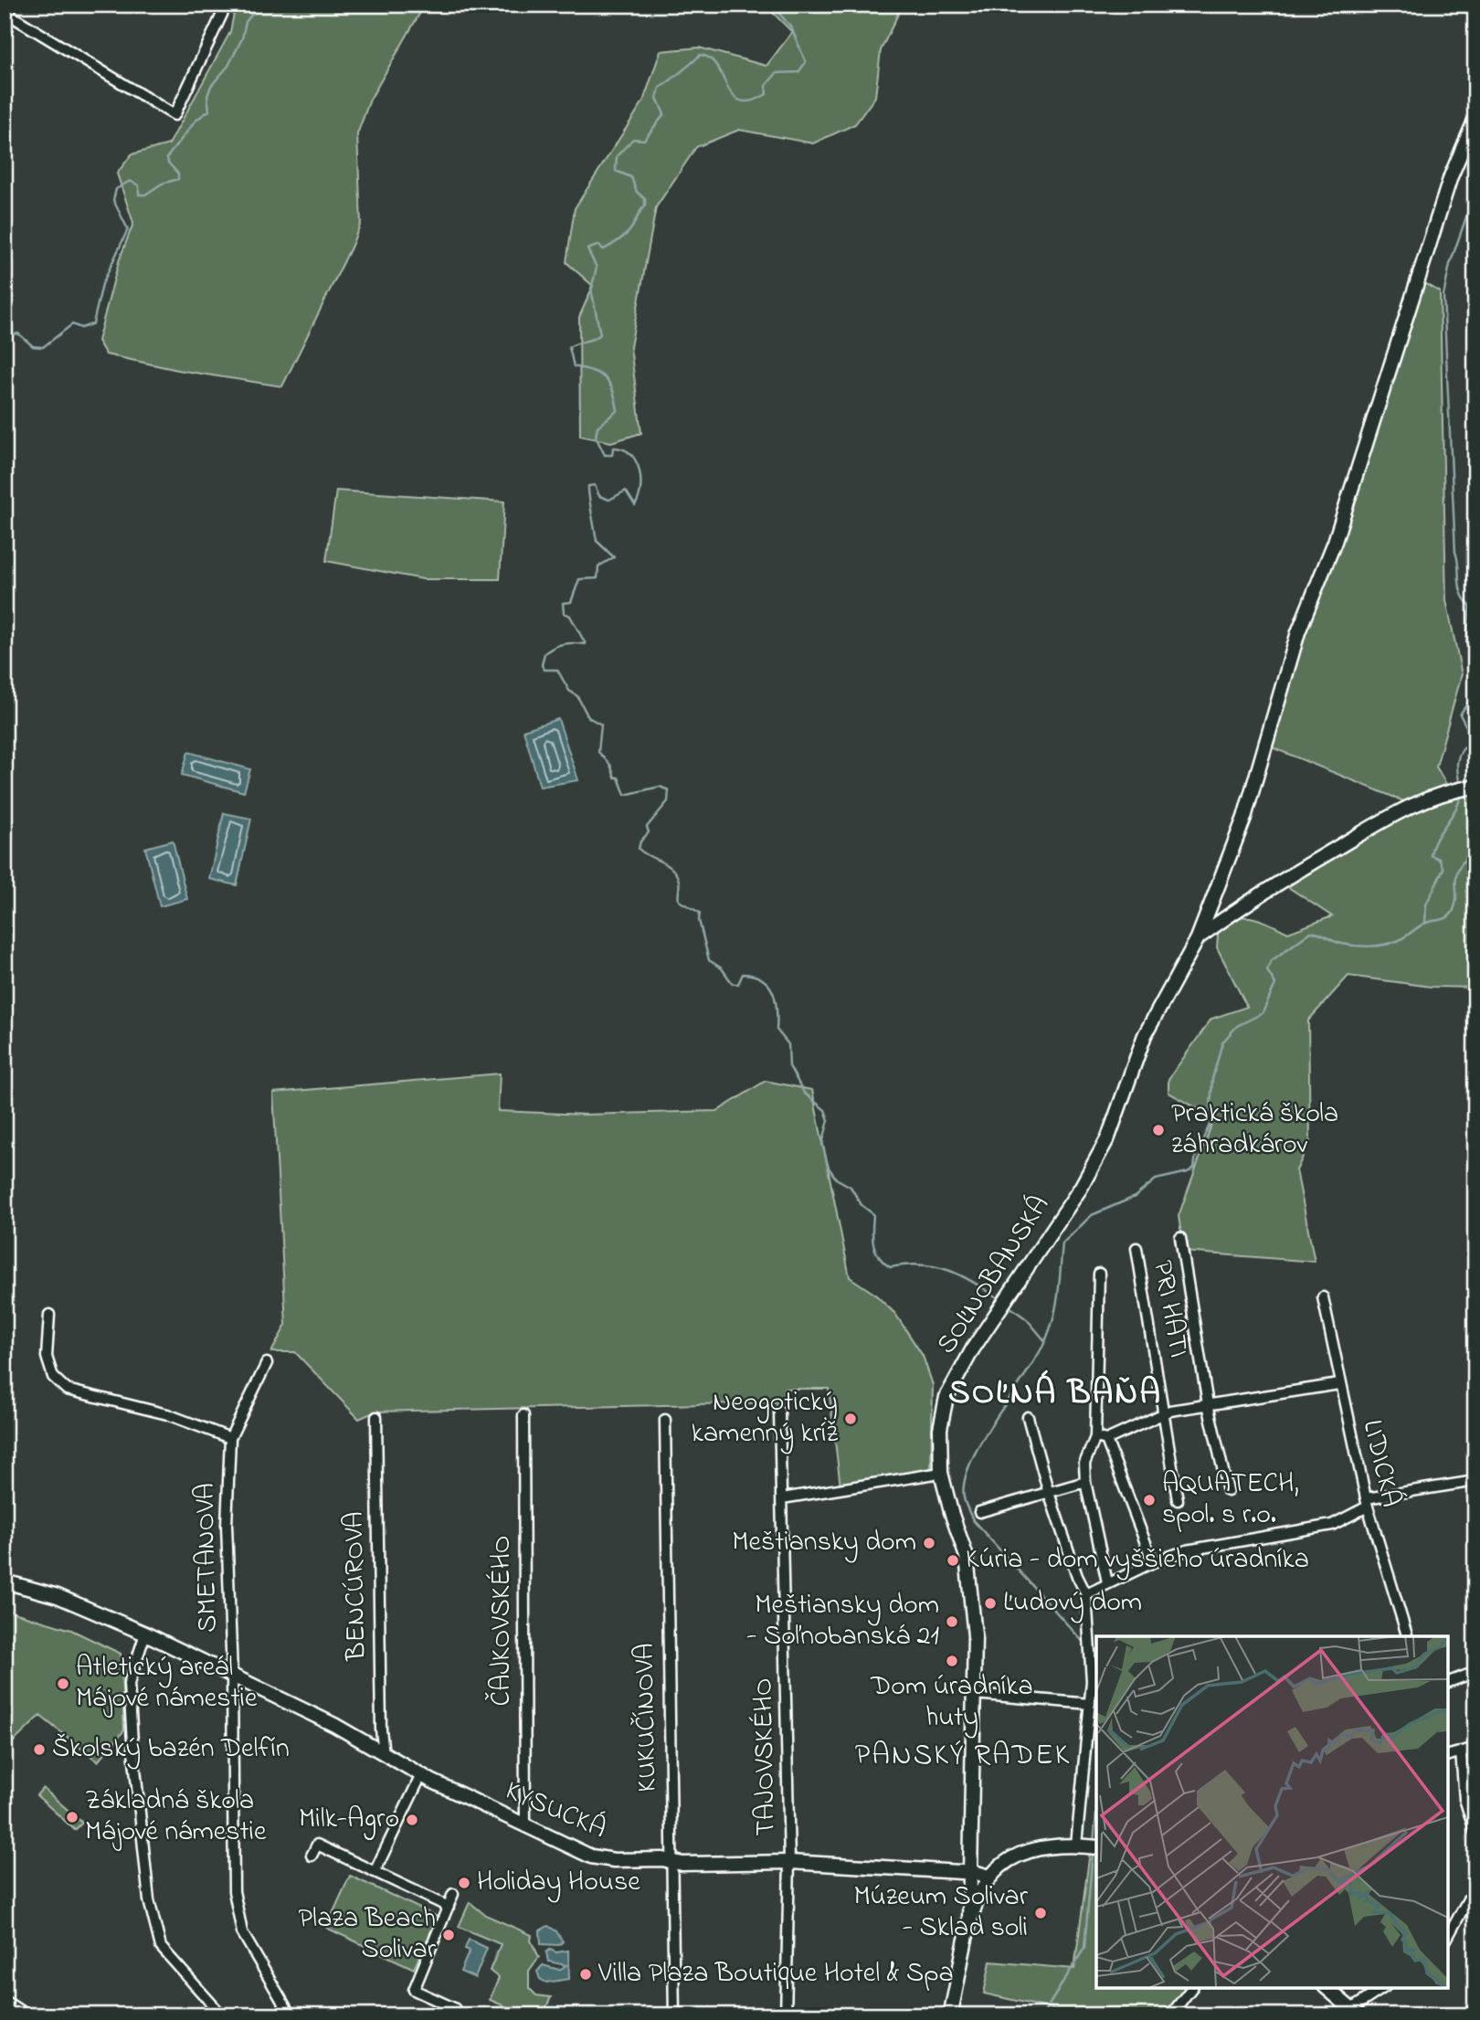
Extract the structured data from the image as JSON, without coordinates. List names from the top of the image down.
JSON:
{
  "streets": {
    "street": [
      "SOĽNOBANSKÁ",
      "PRI HATI",
      "LIDICKÁ",
      "SMETANOVA",
      "BENCÚROVA",
      "ČAJKOVSKÉHO",
      "KUKUČÍNOVA",
      "TAJOVSKÉHO",
      "KYSUCKÁ"
    ]
  },
  "crossings": [
    ["SOĽNOBANSKÁ", "KYSUCKÁ"],
    ["SMETANOVA", "KYSUCKÁ"],
    ["BENCÚROVA", "KYSUCKÁ"],
    ["ČAJKOVSKÉHO", "KYSUCKÁ"],
    ["KUKUČÍNOVA", "KYSUCKÁ"],
    ["TAJOVSKÉHO", "KYSUCKÁ"]
  ],
  "districts": ["SOĽNÁ BAŇA", "PANSKÝ RADEK"],
  "places": [
    "Praktická škola záhradkárov",
    "Neogotický kamenný kríž",
    "AQUATECH, spol. s r.o.",
    "Meštiansky dom",
    "Kúria - dom vyššieho úradníka",
    "Ľudový dom",
    "Meštiansky dom - Soľnobanská 21",
    "Dom úradníka huty",
    "Atletický areál Májové námestie",
    "Školský bazén Delfín",
    "Základná škola Májové námestie",
    "Milk-Agro",
    "Holiday House",
    "Múzeum Solivar - Sklad soli",
    "Plaza Beach Solivar",
    "Villa Plaza Boutique Hotel & Spa"
  ]
}
